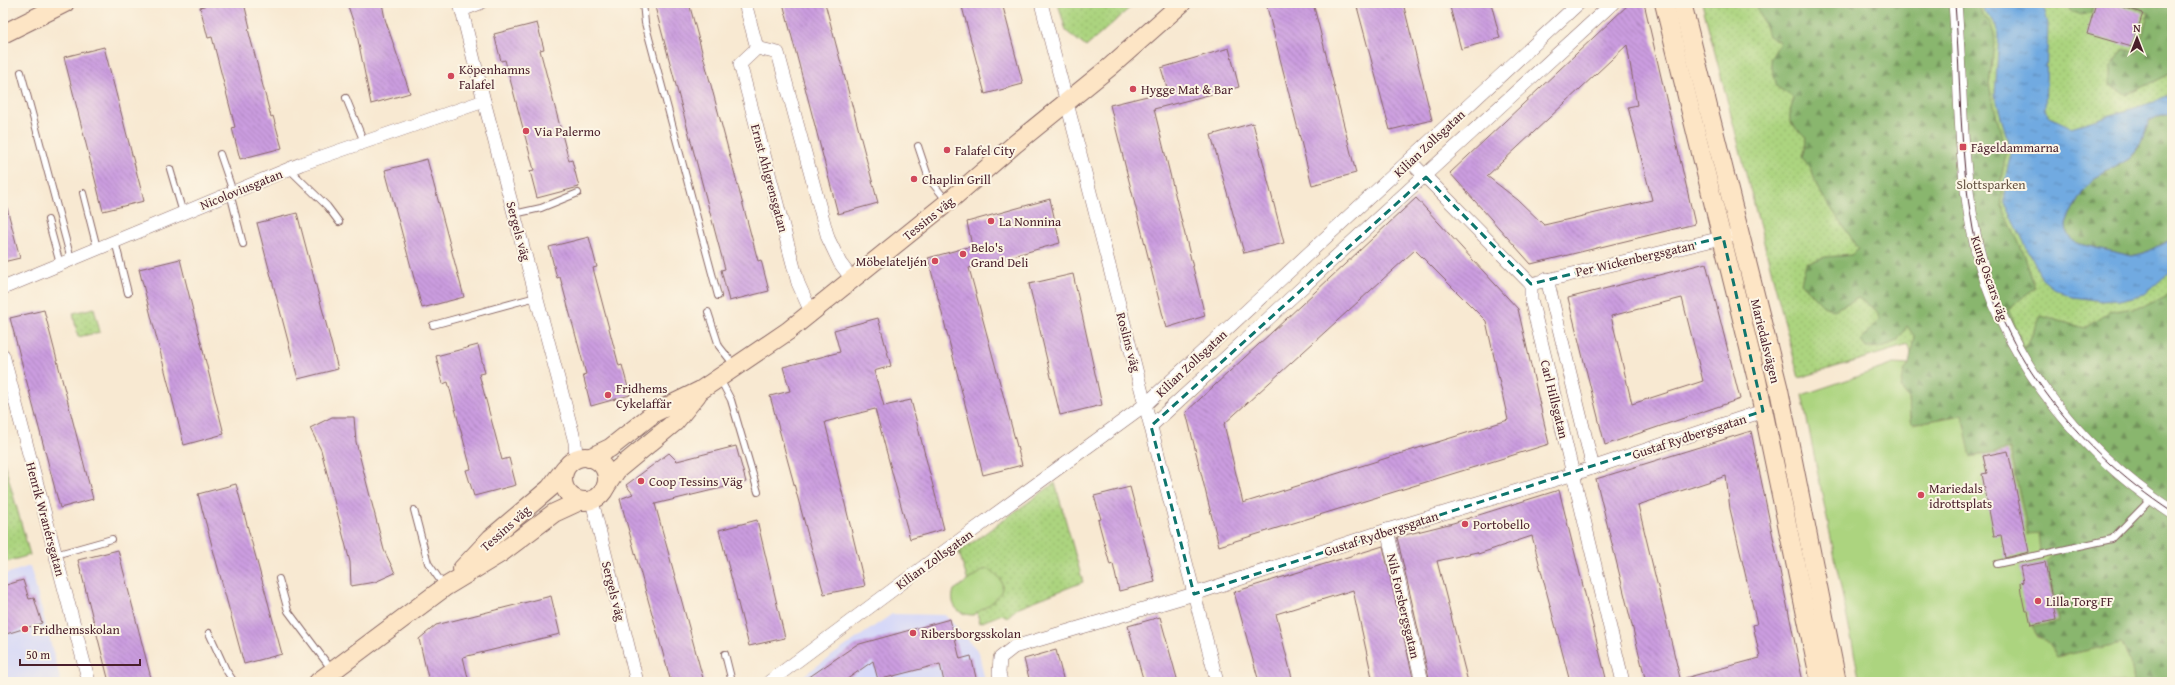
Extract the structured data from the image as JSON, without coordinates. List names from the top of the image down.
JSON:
{
  "streets": {
    "street": [
      "Kilian Zollsgatan",
      "Ernst Ahlgrensgatan",
      "Nicoloviusgatan",
      "Tessins väg",
      "Sergels väg",
      "Per Wickenbergsgatan",
      "Kung Oscars väg",
      "Mariedalsvägen",
      "Roslins väg",
      "Carl Hillsgatan",
      "Gustaf Rydbergsgatan",
      "Henrik Wranérsgatan",
      "Nils Forsbergsgatan"
    ]
  },
  "crossings": [
    ["Kilian Zollsgatan", "Roslins väg"],
    ["Ernst Ahlgrensgatan", "Tessins väg"],
    ["Nicoloviusgatan", "Sergels väg"],
    ["Tessins väg", "Sergels väg"],
    ["Tessins väg", "Roslins väg"],
    ["Per Wickenbergsgatan", "Mariedalsvägen"],
    ["Per Wickenbergsgatan", "Carl Hillsgatan"],
    ["Mariedalsvägen", "Gustaf Rydbergsgatan"],
    ["Roslins väg", "Gustaf Rydbergsgatan"],
    ["Carl Hillsgatan", "Gustaf Rydbergsgatan"],
    ["Gustaf Rydbergsgatan", "Nils Forsbergsgatan"]
  ],
  "parks": ["Slottsparken"],
  "places": {
    "other": [
      "Köpenhamns Falafel",
      "Hygge Mat & Bar",
      "Via Palermo",
      "Falafel City",
      "Chaplin Grill",
      "La Nonnina",
      "Belo's Grand Deli",
      "Möbelateljén",
      "Fridhems Cykelaffär",
      "Coop Tessins Väg",
      "Mariedals idrottsplats",
      "Portobello",
      "Lilla Torg FF",
      "Fridhemsskolan",
      "Ribersborgsskolan"
    ],
    "transit": ["Fågeldammarna"]
  },
  "scale_bar": "50 m",
  "north": "top"
}
